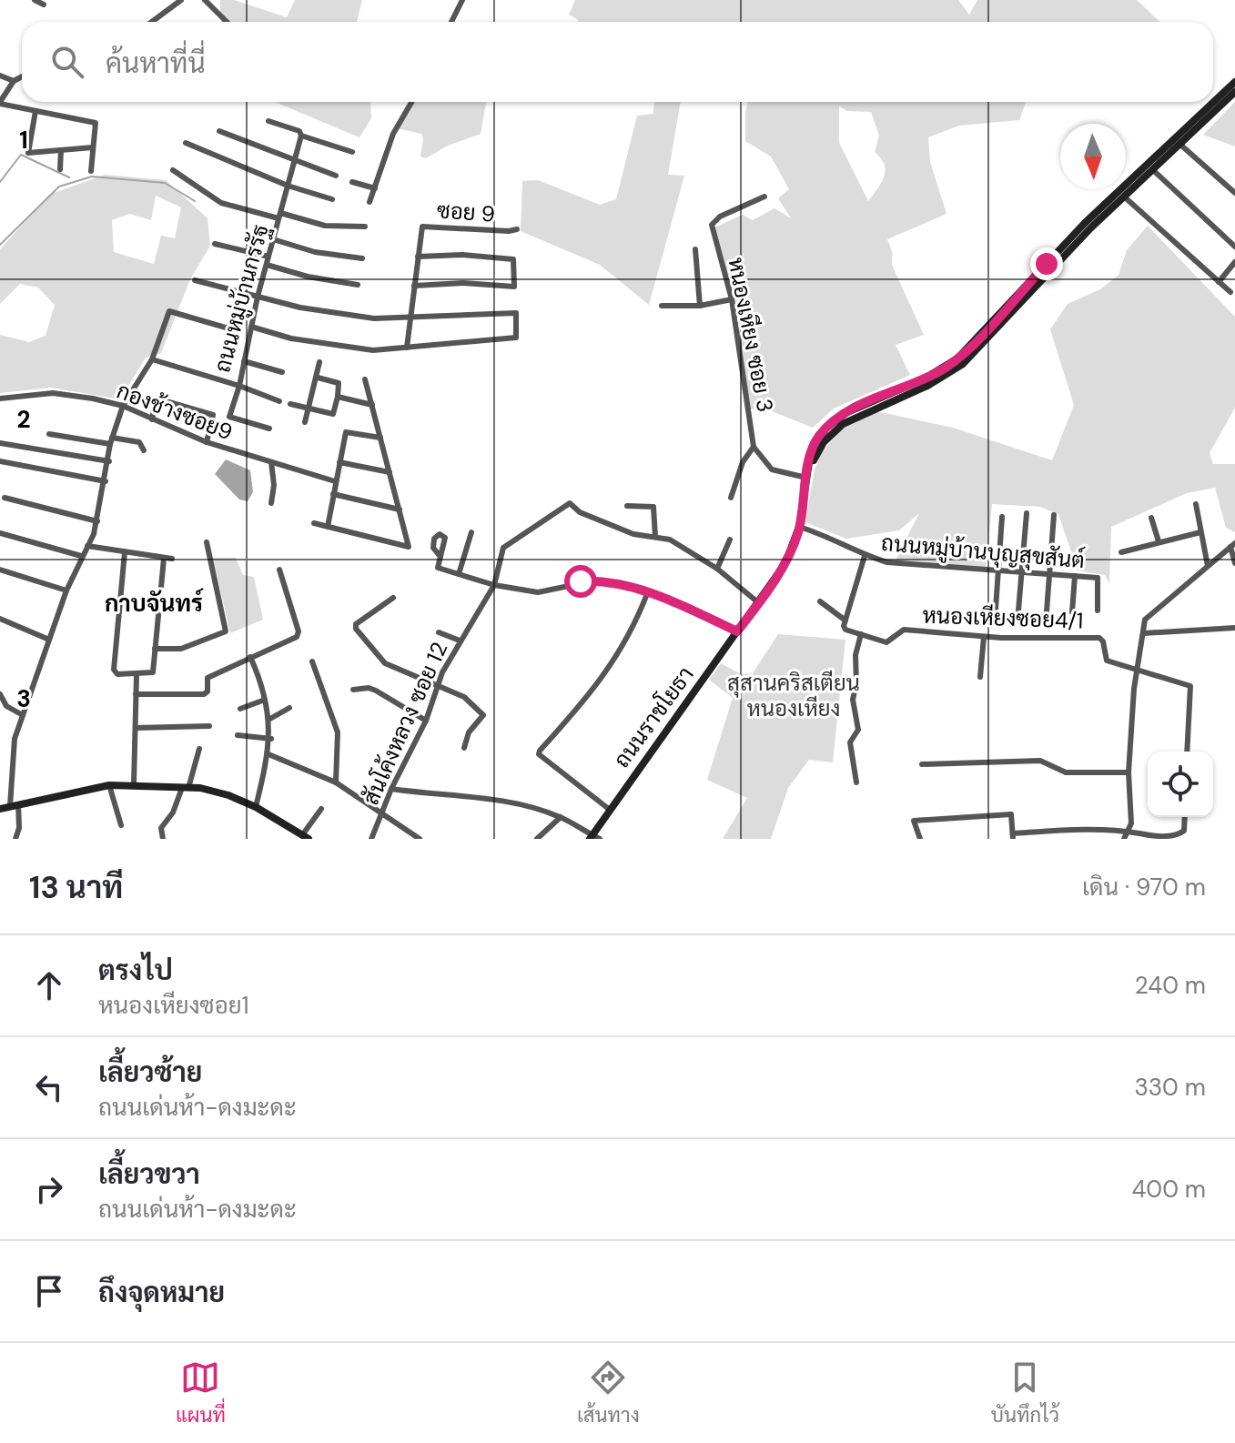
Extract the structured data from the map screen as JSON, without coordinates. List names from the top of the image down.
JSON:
{
  "streets": {
    "main road": ["ถนนราชโยธา"],
    "street": [
      "ซอย 9",
      "ถนนหมู่บ้านกรรัฐ",
      "หนองเหียง ซอย 3",
      "กองช้างซอย9",
      "ถนนหมู่บ้านบุญสุขสันต์",
      "หนองเหียงซอย4/1",
      "สันโค้งหลวง ซอย 12"
    ]
  },
  "crossings": [
    ["หนองเหียง ซอย 3", "ถนนราชโยธา"],
    ["ถนนหมู่บ้านบุญสุขสันต์", "ถนนราชโยธา"]
  ],
  "districts": ["กาบจันทร์"],
  "parks": ["สุสานคริสเตียน หนองเหียง"],
  "north": "bottom",
  "page": {
    "search": "ค้นหาที่นี่",
    "heading": ["13 นาที", "เดิน · 970 m"],
    "list": [
      ["ตรงไป", "หนองเหียงซอย1", "240 m"],
      ["เลี้ยวซ้าย", "ถนนเด่นห้า-ดงมะดะ", "330 m"],
      ["เลี้ยวขวา", "ถนนเด่นห้า-ดงมะดะ", "400 m"],
      "ถึงจุดหมาย"
    ],
    "nav": ["แผนที่", "เส้นทาง", "บันทึกไว้"]
  },
  "grid": {
    "rows": ["1", "2", "3"]
  }
}
